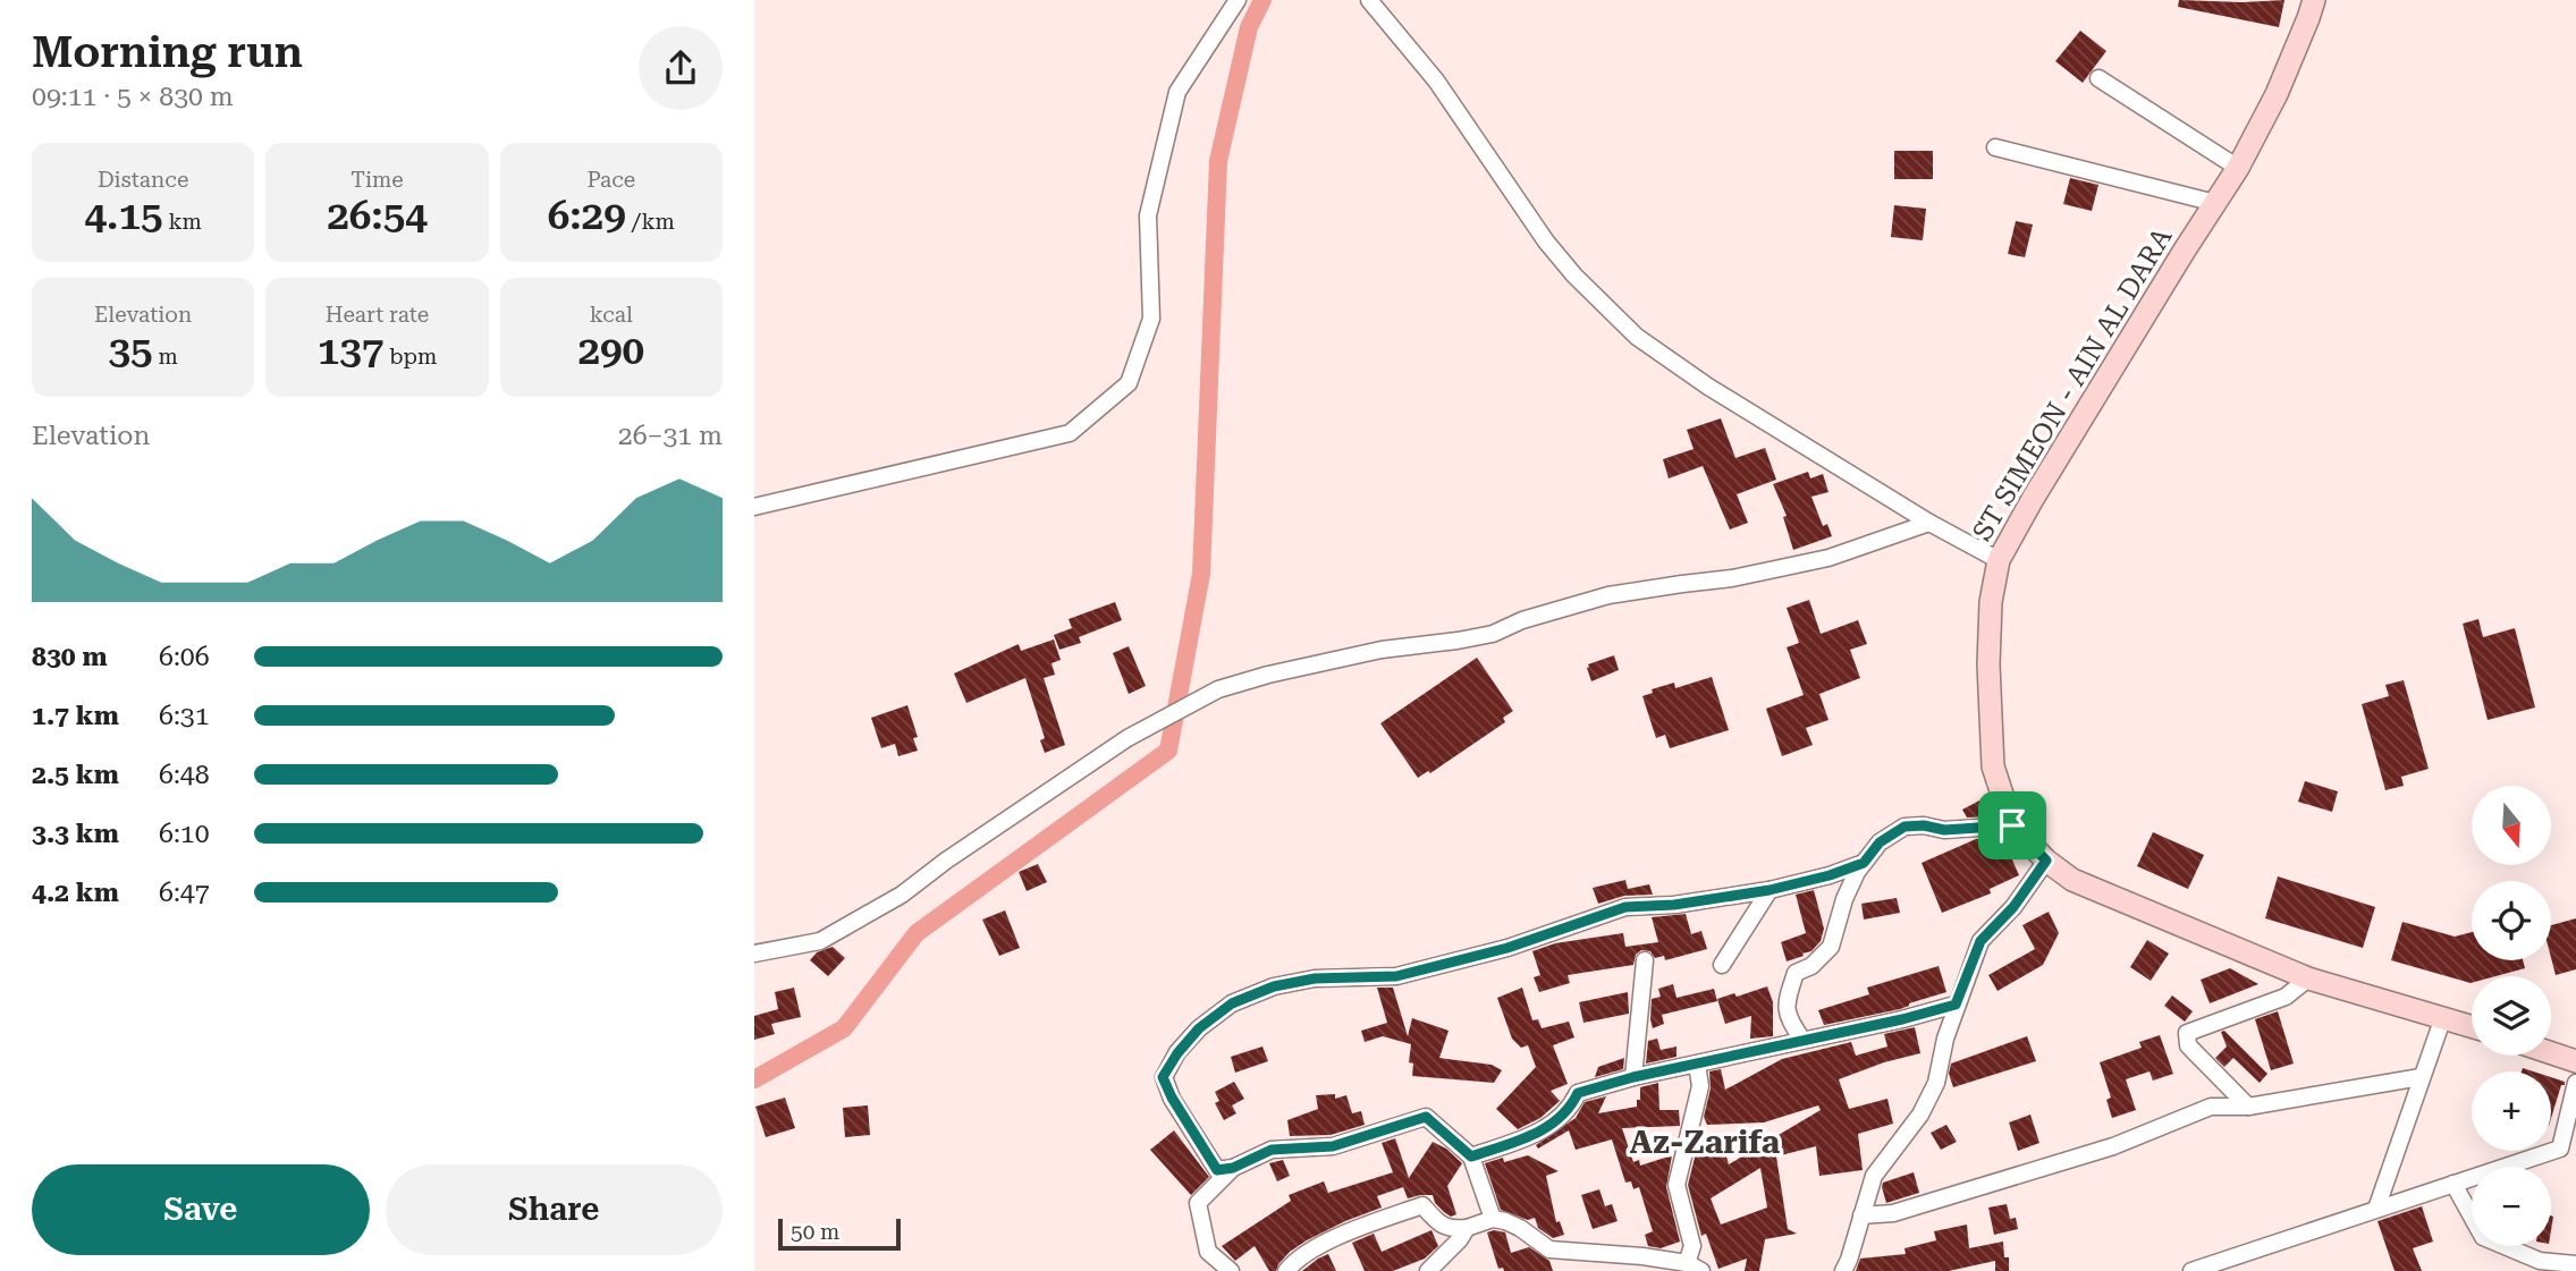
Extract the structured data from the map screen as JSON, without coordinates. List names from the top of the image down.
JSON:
{
  "streets": {
    "main road": ["ST SIMEON - AIN AL DARA"]
  },
  "districts": ["Az-Zarifa"],
  "scale_bar": "50 m",
  "north": "bottom",
  "page": {
    "heading": ["Morning run", "09:11 · 5 × 830 m"],
    "stats": [
      ["Distance", "4.15 km"],
      ["Time", "26:54"],
      ["Pace", "6:29 /km"],
      ["Elevation", "35 m"],
      ["Heart rate", "137 bpm"],
      ["kcal", "290"]
    ],
    "chart": ["Elevation", "26–31 m"],
    "list": [
      {
        "name": "830 m",
        "note": "6:06"
      },
      {
        "name": "1.7 km",
        "note": "6:31"
      },
      {
        "name": "2.5 km",
        "note": "6:48"
      },
      {
        "name": "3.3 km",
        "note": "6:10"
      },
      {
        "name": "4.2 km",
        "note": "6:47"
      }
    ],
    "map_buttons": ["+", "−"],
    "buttons": ["Save", "Share"],
    "scale": "50 m"
  }
}
